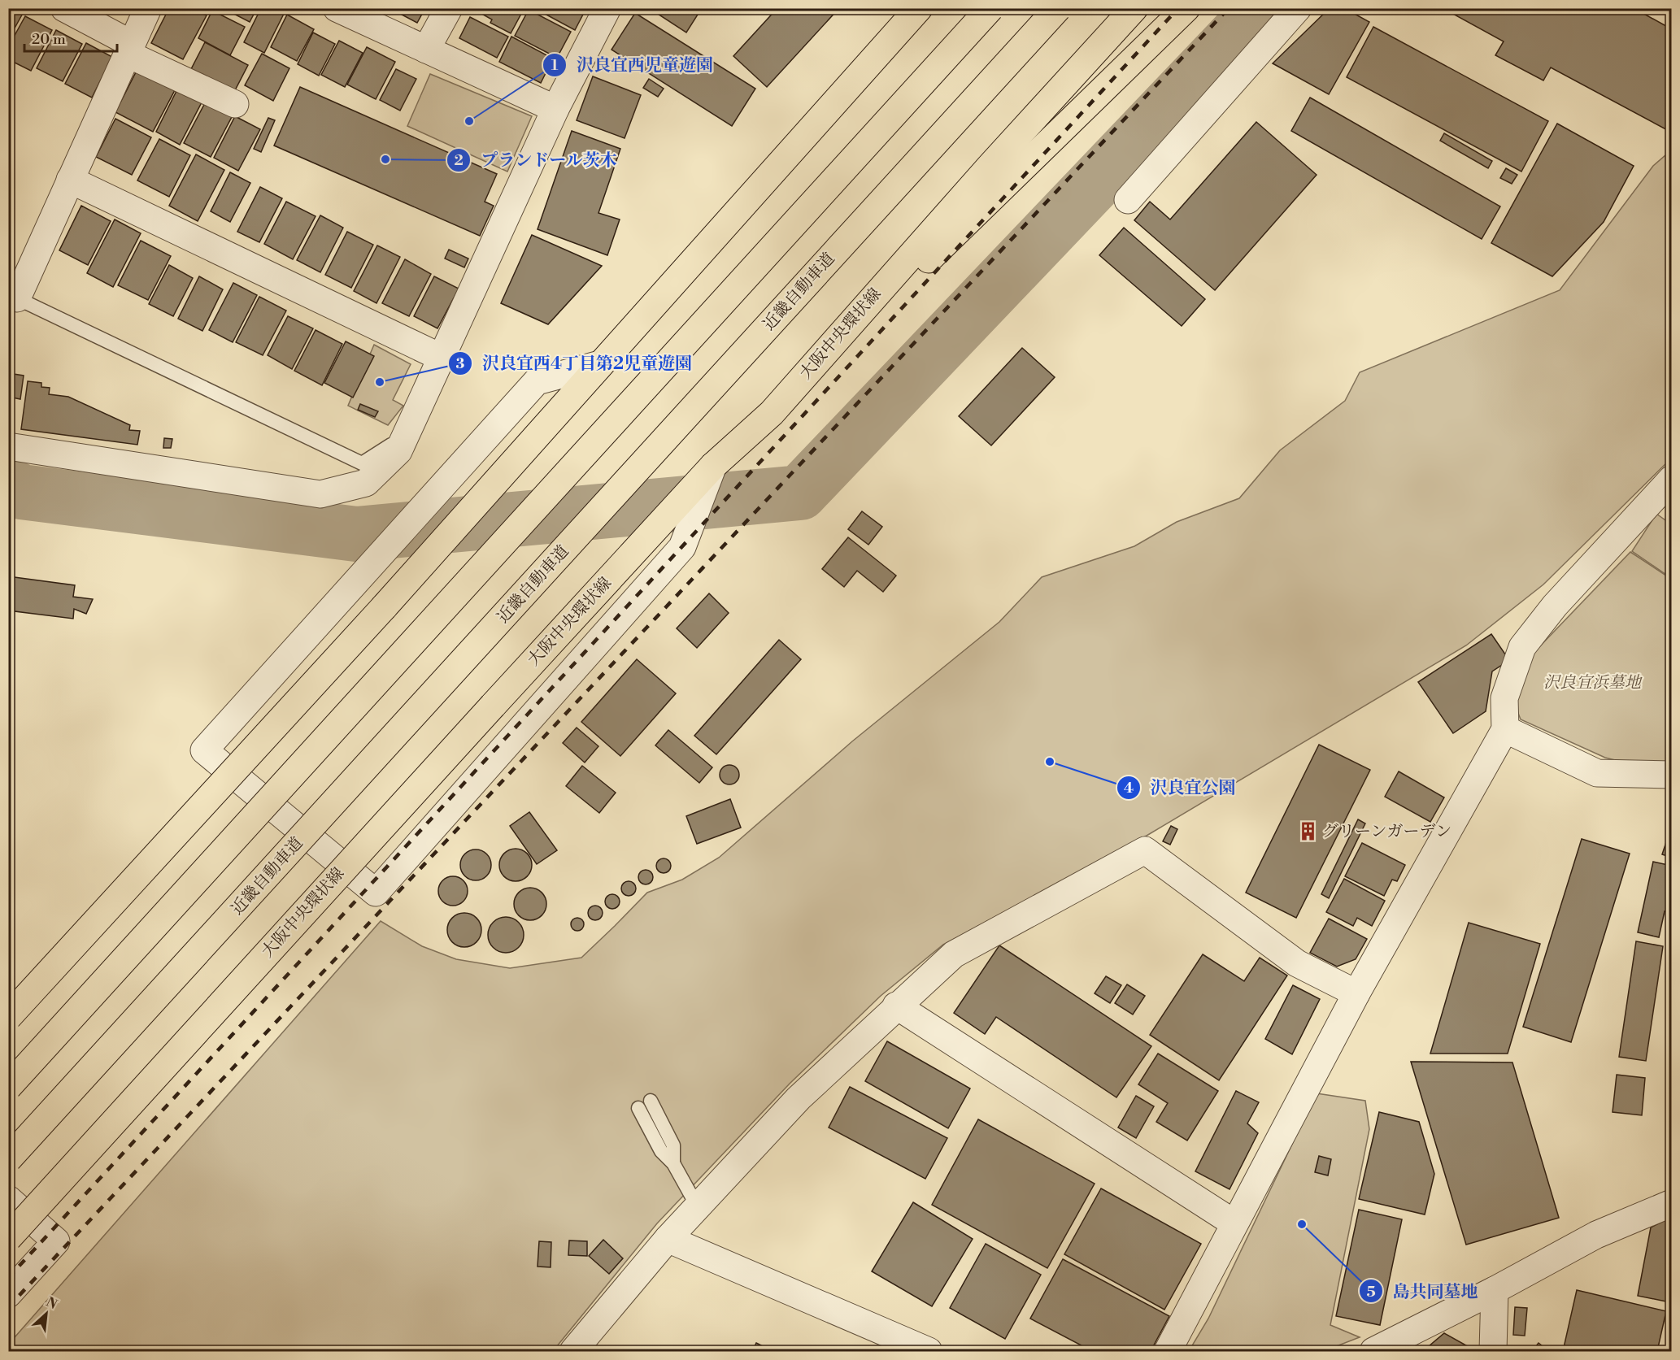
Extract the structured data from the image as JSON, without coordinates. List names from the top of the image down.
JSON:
{
  "streets": {
    "main road": ["近畿自動車道", "大阪中央環状線"]
  },
  "parks": ["沢良宜浜墓地"],
  "places": {
    "other": [
      "沢良宜西児童遊園",
      "プランドール茨木",
      "沢良宜西4丁目第2児童遊園",
      "沢良宜公園",
      "島共同墓地"
    ],
    "building": ["グリーンガーデン"]
  },
  "scale_bar": "20 m",
  "north": "top right"
}
